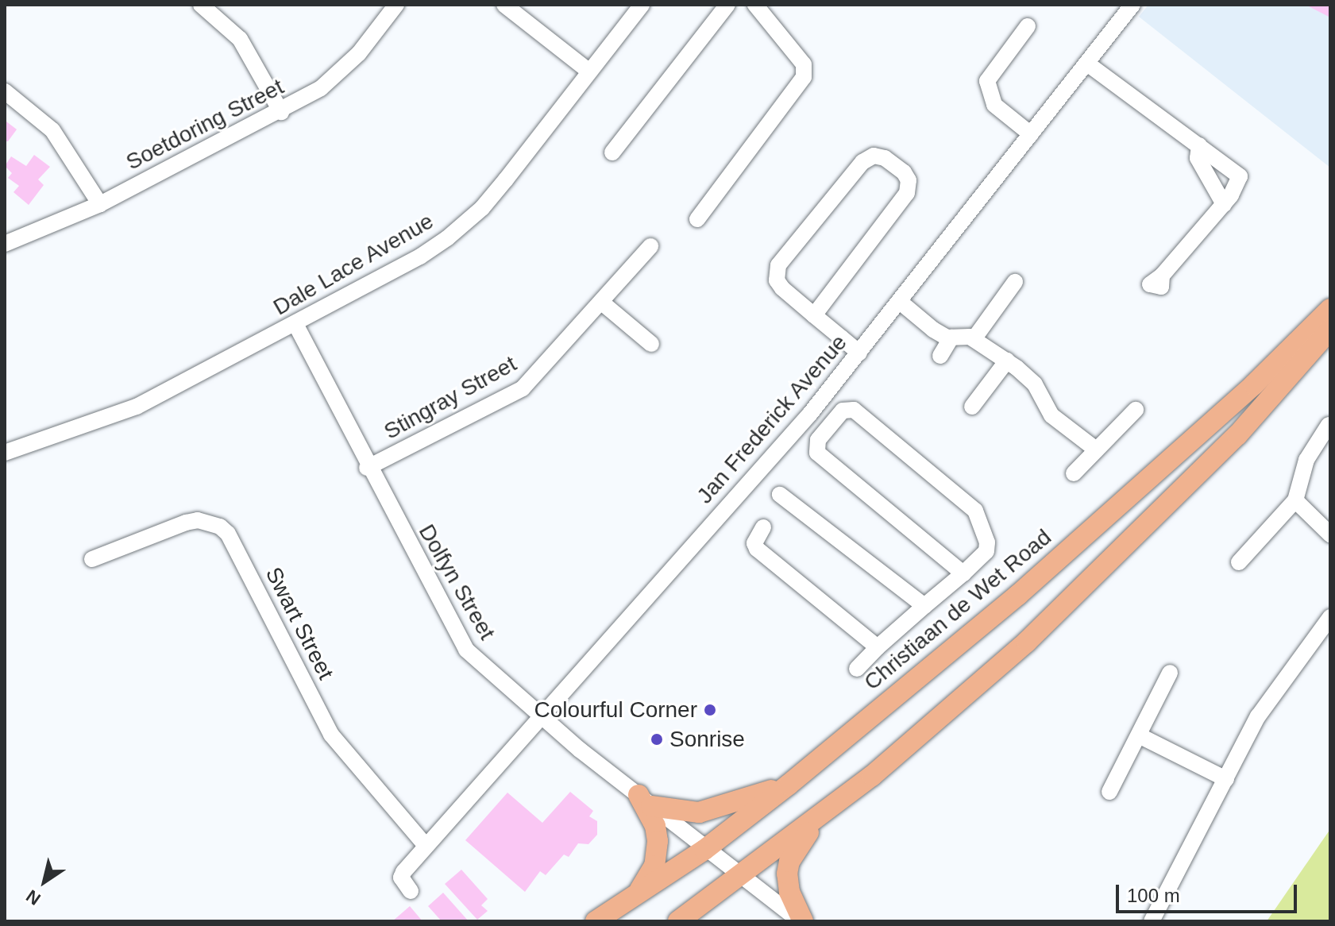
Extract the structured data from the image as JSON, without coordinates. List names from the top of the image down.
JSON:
{
  "streets": {
    "main road": ["Christiaan de Wet Road"],
    "street": [
      "Soetdoring Street",
      "Dale Lace Avenue",
      "Stingray Street",
      "Jan Frederick Avenue",
      "Dolfyn Street",
      "Swart Street"
    ]
  },
  "crossings": [
    ["Dale Lace Avenue", "Dolfyn Street"],
    ["Stingray Street", "Dolfyn Street"],
    ["Jan Frederick Avenue", "Dolfyn Street"],
    ["Jan Frederick Avenue", "Swart Street"],
    ["Dolfyn Street", "Christiaan de Wet Road"]
  ],
  "places": ["Colourful Corner", "Sonrise"],
  "scale_bar": "100 m",
  "north": "bottom left"
}
